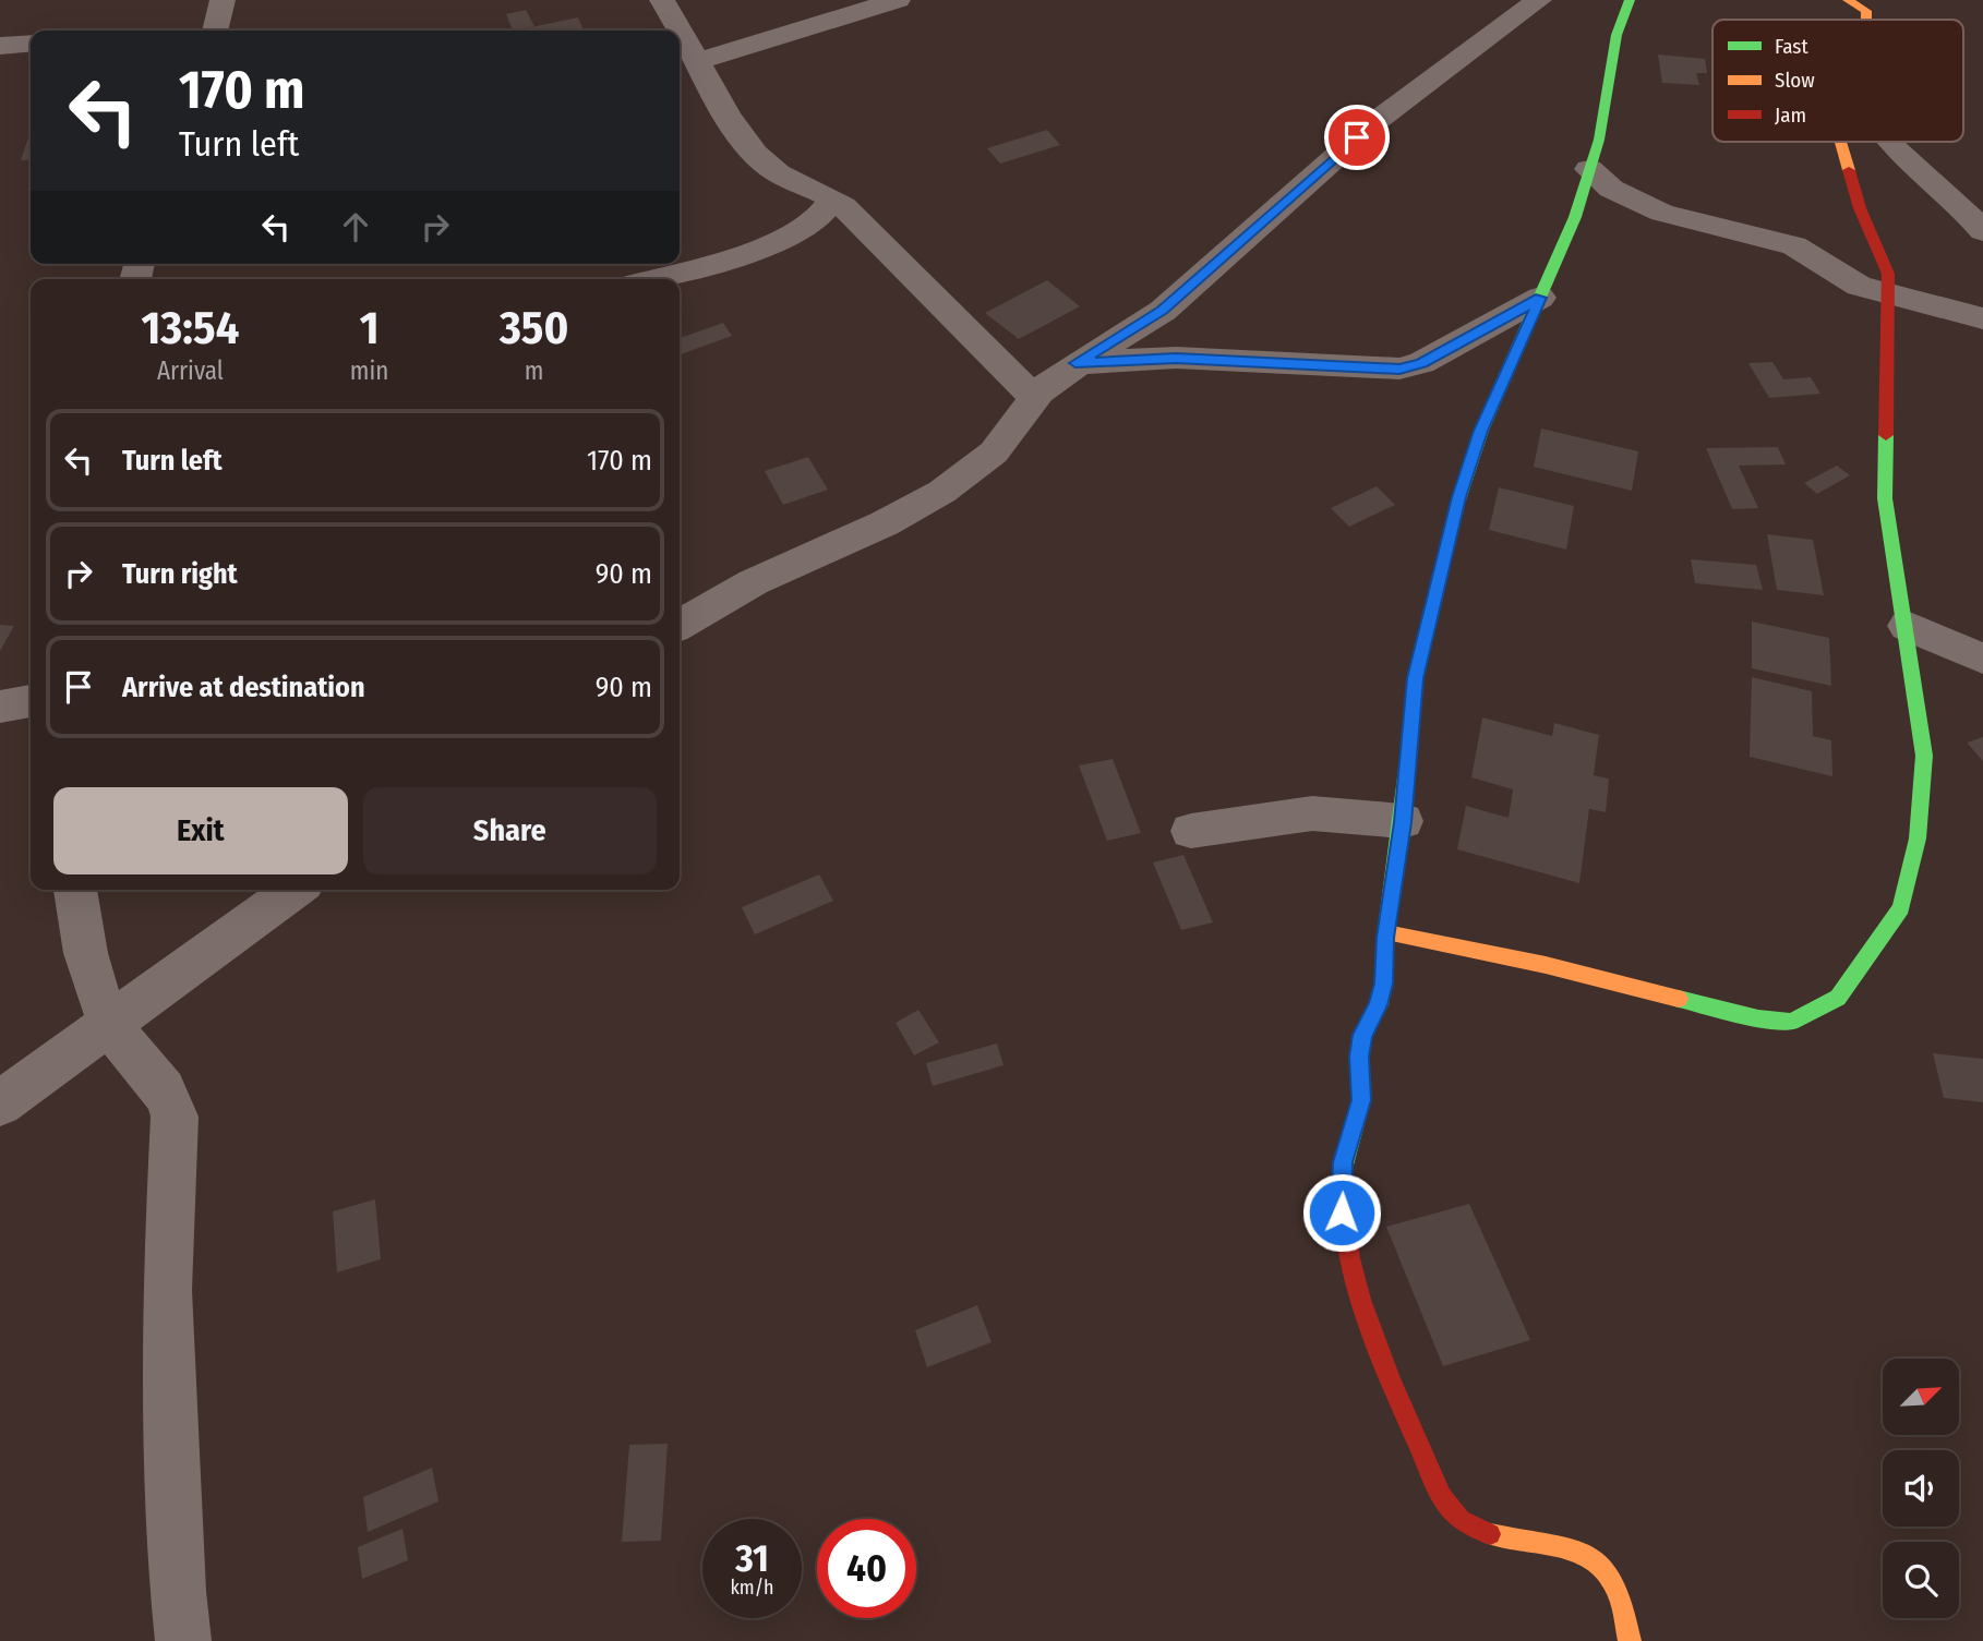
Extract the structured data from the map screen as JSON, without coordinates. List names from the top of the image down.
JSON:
{
  "legend": ["Fast", "Slow", "Jam"],
  "north": "top right",
  "page": {
    "turn": ["170 m", "Turn left"],
    "eta": [
      "13:54",
      "Arrival",
      "1",
      "min",
      "350",
      "m"
    ],
    "list": [
      {
        "name": "Turn left",
        "value": "170 m"
      },
      {
        "name": "Turn right",
        "value": "90 m"
      },
      {
        "name": "Arrive at destination",
        "value": "90 m"
      }
    ],
    "buttons": ["Exit", "Share"],
    "speed": "31 km/h",
    "limit": "40"
  }
}
